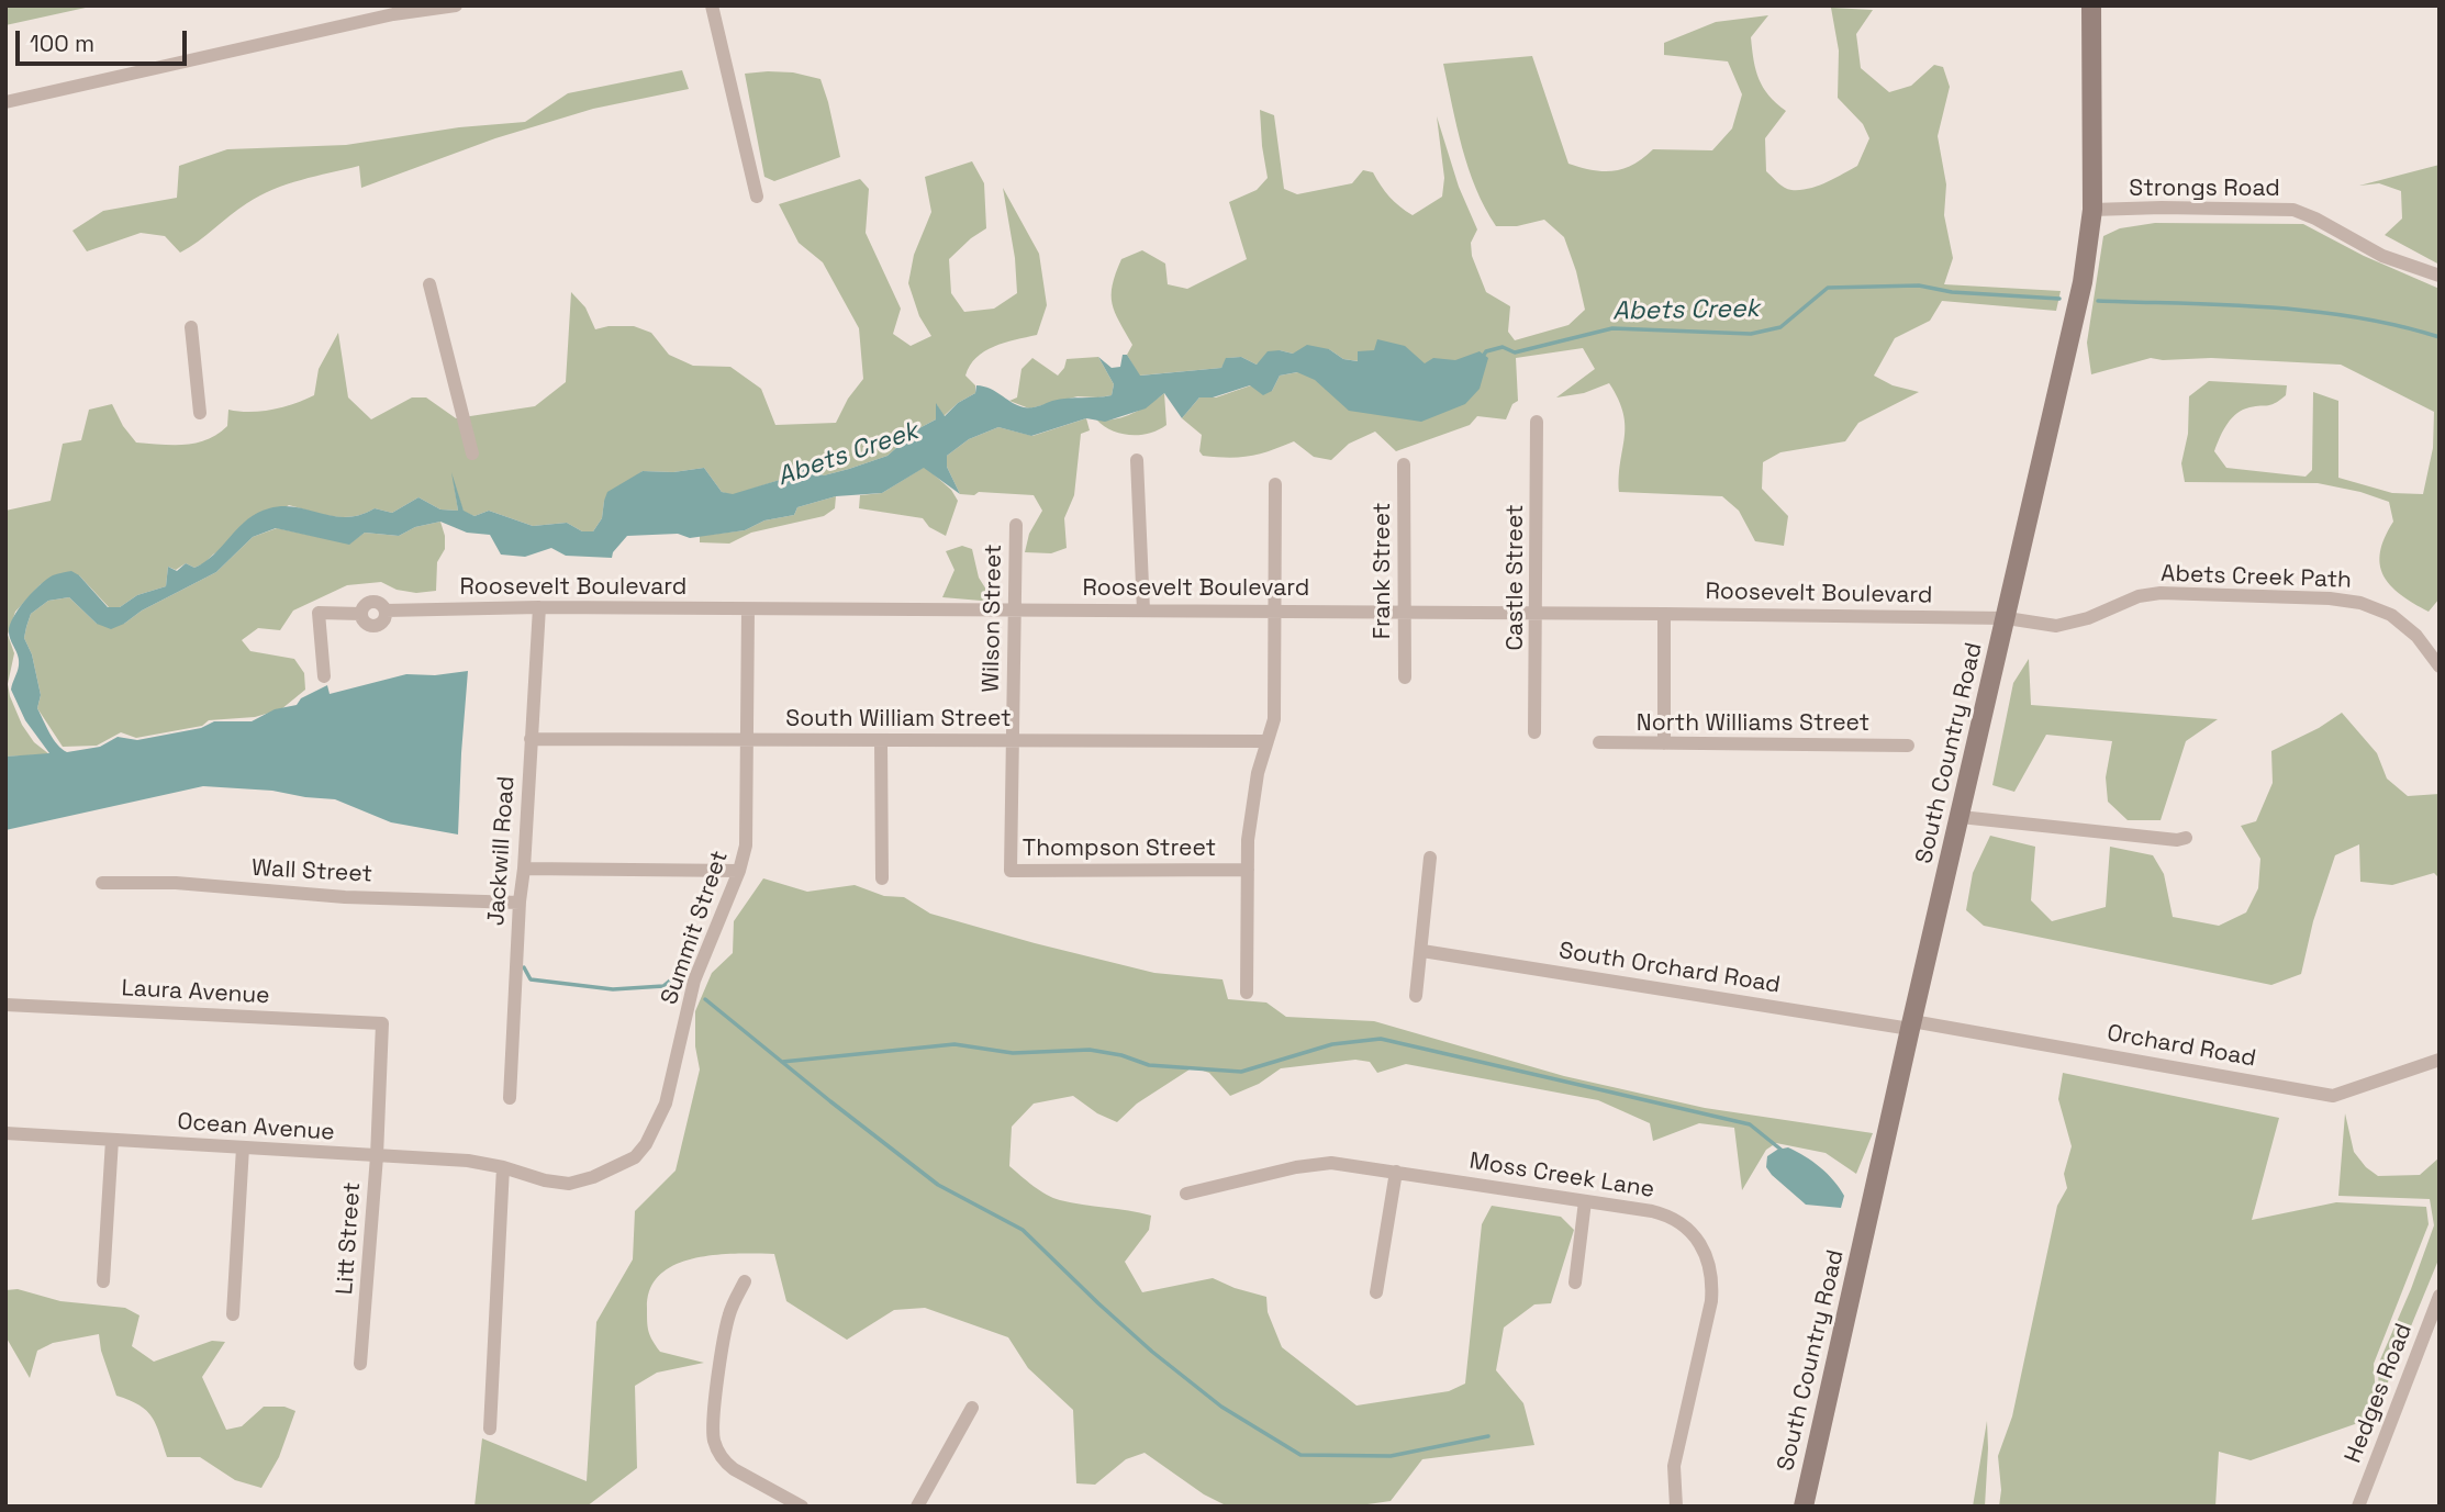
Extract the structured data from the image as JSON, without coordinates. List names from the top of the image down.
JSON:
{
  "streets": {
    "main road": ["South Country Road"],
    "street": [
      "Strongs Road",
      "Frank Street",
      "Castle Street",
      "Abets Creek Path",
      "Roosevelt Boulevard",
      "Wilson Street",
      "South William Street",
      "North Williams Street",
      "Thompson Street",
      "Jackwill Road",
      "Wall Street",
      "Summit Street",
      "South Orchard Road",
      "Laura Avenue",
      "Orchard Road",
      "Ocean Avenue",
      "Moss Creek Lane",
      "Litt Street",
      "Hedges Road"
    ]
  },
  "crossings": [
    ["Strongs Road", "South Country Road"],
    ["Frank Street", "Roosevelt Boulevard"],
    ["Castle Street", "Roosevelt Boulevard"],
    ["Abets Creek Path", "Roosevelt Boulevard"],
    ["Abets Creek Path", "South Country Road"],
    ["Roosevelt Boulevard", "Wilson Street"],
    ["Roosevelt Boulevard", "South Country Road"],
    ["Roosevelt Boulevard", "Jackwill Road"],
    ["Roosevelt Boulevard", "Summit Street"],
    ["Wilson Street", "South William Street"],
    ["Wilson Street", "Thompson Street"],
    ["South William Street", "Jackwill Road"],
    ["South William Street", "Summit Street"],
    ["South Country Road", "South Orchard Road"],
    ["South Country Road", "Orchard Road"],
    ["Jackwill Road", "Wall Street"],
    ["Summit Street", "Ocean Avenue"],
    ["South Orchard Road", "Orchard Road"],
    ["Laura Avenue", "Litt Street"],
    ["Ocean Avenue", "Litt Street"]
  ],
  "water": ["Abets Creek"],
  "scale_bar": "100 m"
}
